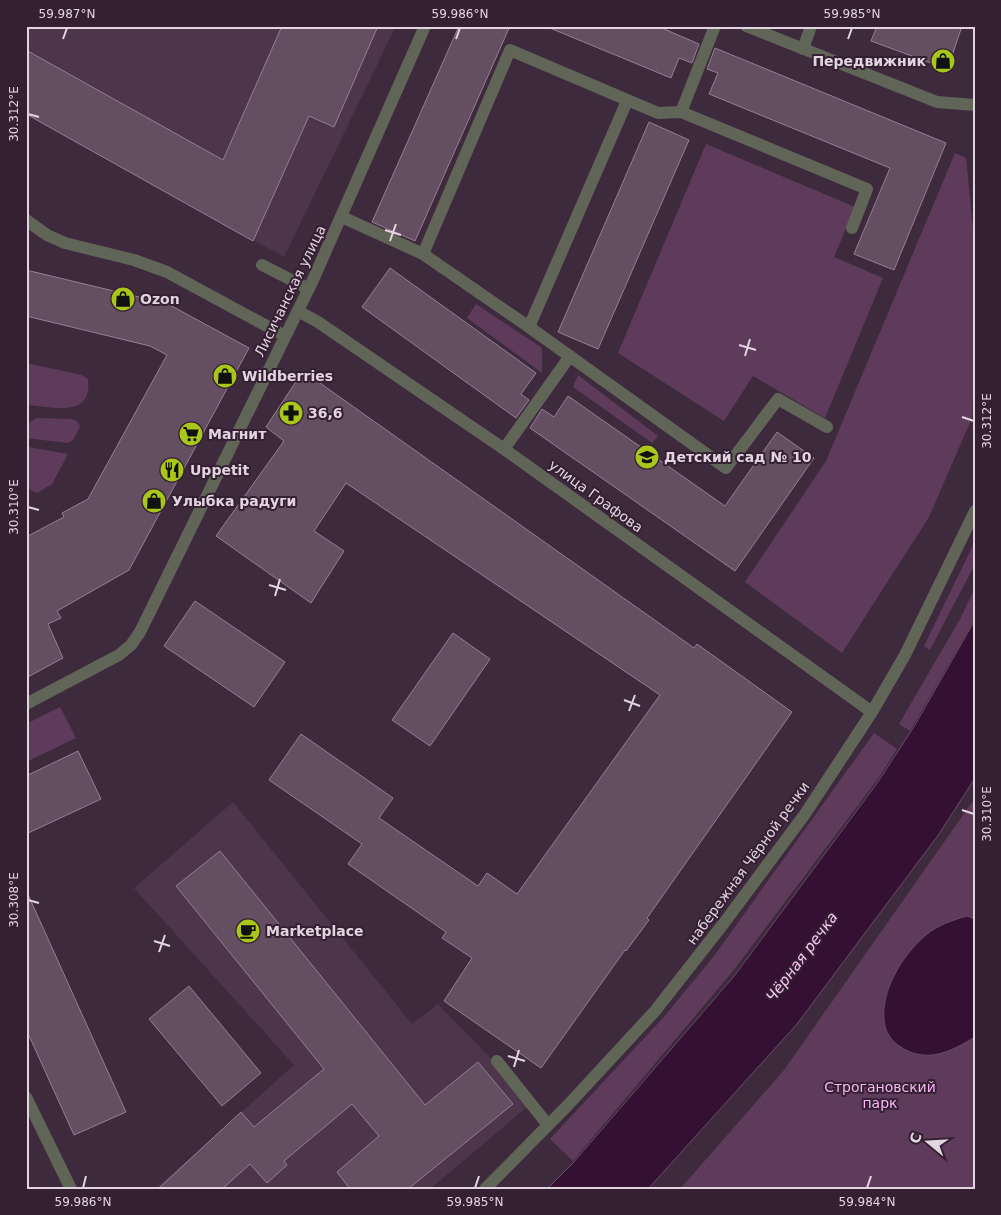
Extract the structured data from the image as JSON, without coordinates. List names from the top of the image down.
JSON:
{
  "streets": {
    "street": ["Лисичанская улица", "улица Графова", "набережная Чёрной речки"]
  },
  "crossings": [
    ["Лисичанская улица", "улица Графова"],
    ["улица Графова", "набережная Чёрной речки"]
  ],
  "water": ["Чёрная речка"],
  "parks": ["Строгановский парк"],
  "places": {
    "shop": [
      "Передвижник",
      "Ozon",
      "Wildberries",
      "Улыбка радуги"
    ],
    "pharmacy": ["36,6"],
    "supermarket": ["Магнит"],
    "school or university": ["Детский сад № 10"],
    "restaurant": ["Uppetit"],
    "cafe": ["Marketplace"]
  },
  "north": "left",
  "coordinates": [
    "59.987°N",
    "59.986°N",
    "59.985°N",
    "30.312°E",
    "30.310°E",
    "30.308°E",
    "59.984°N"
  ]
}
